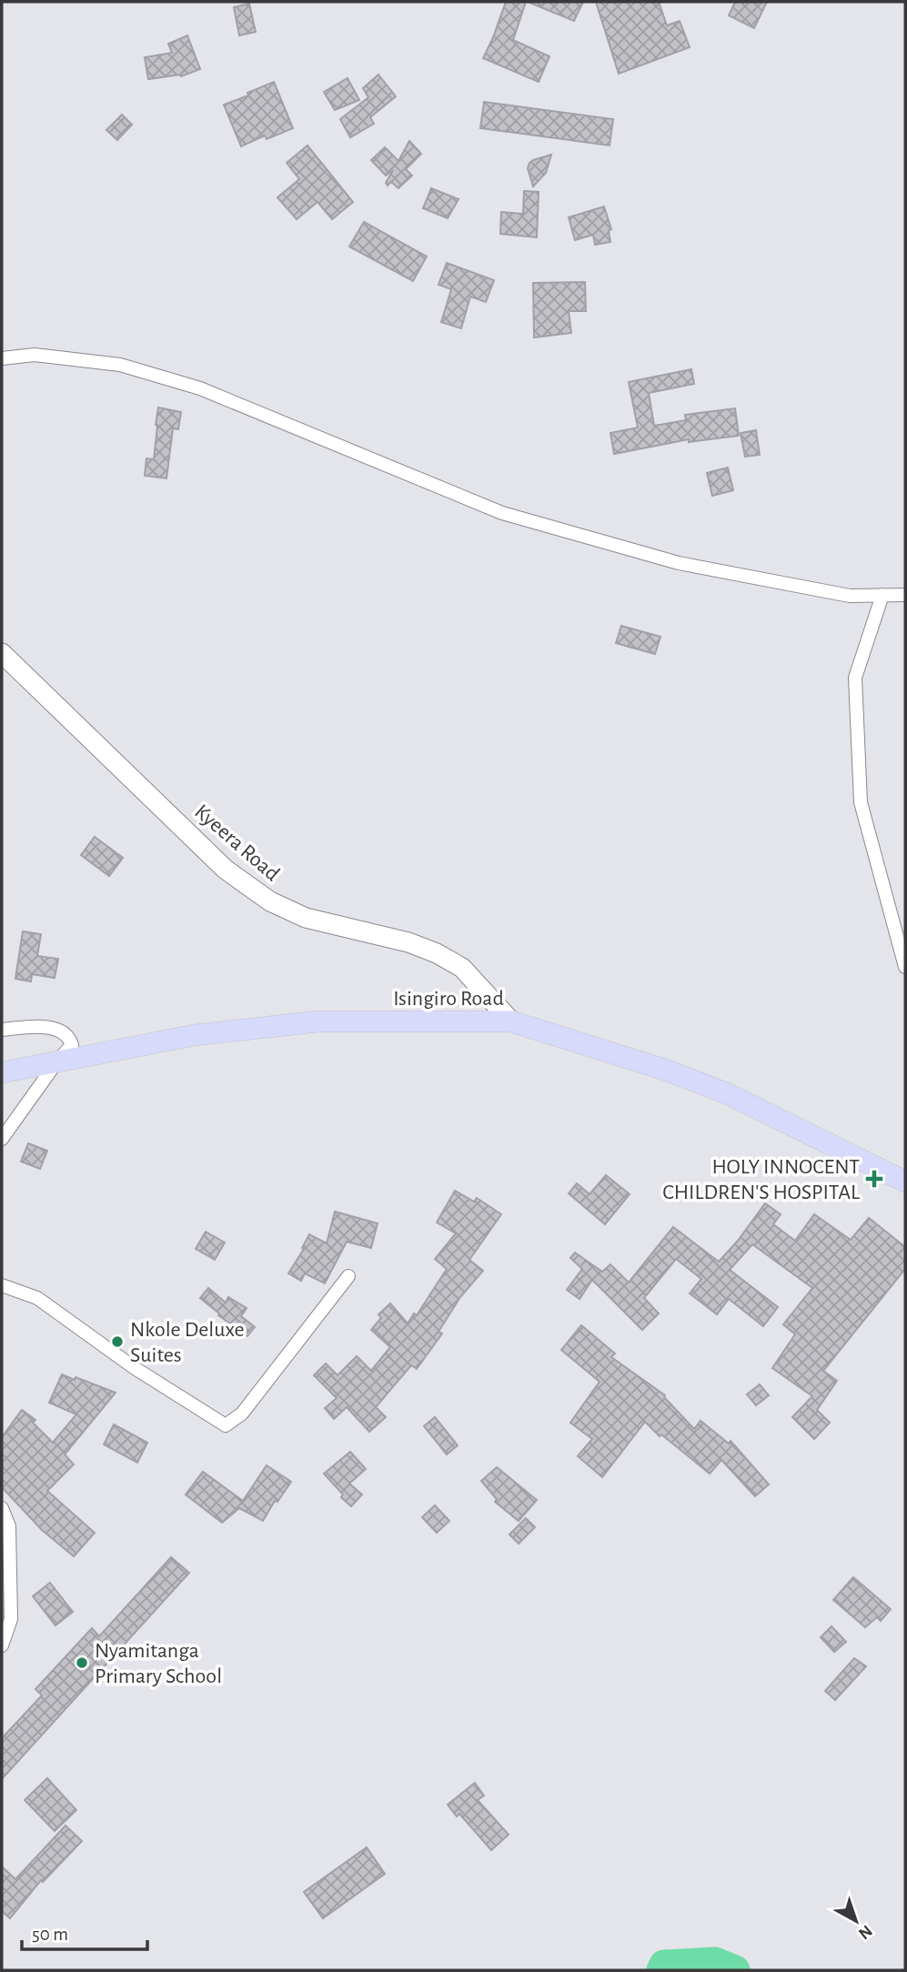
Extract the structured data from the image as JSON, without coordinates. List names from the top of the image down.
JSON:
{
  "streets": {
    "main road": ["Kyeera Road", "Isingiro Road"]
  },
  "crossings": [
    ["Kyeera Road", "Isingiro Road"]
  ],
  "places": {
    "health": ["HOLY INNOCENT CHILDREN'S HOSPITAL"],
    "other": ["Nkole Deluxe Suites", "Nyamitanga Primary School"]
  },
  "scale_bar": "50 m",
  "north": "bottom right"
}
